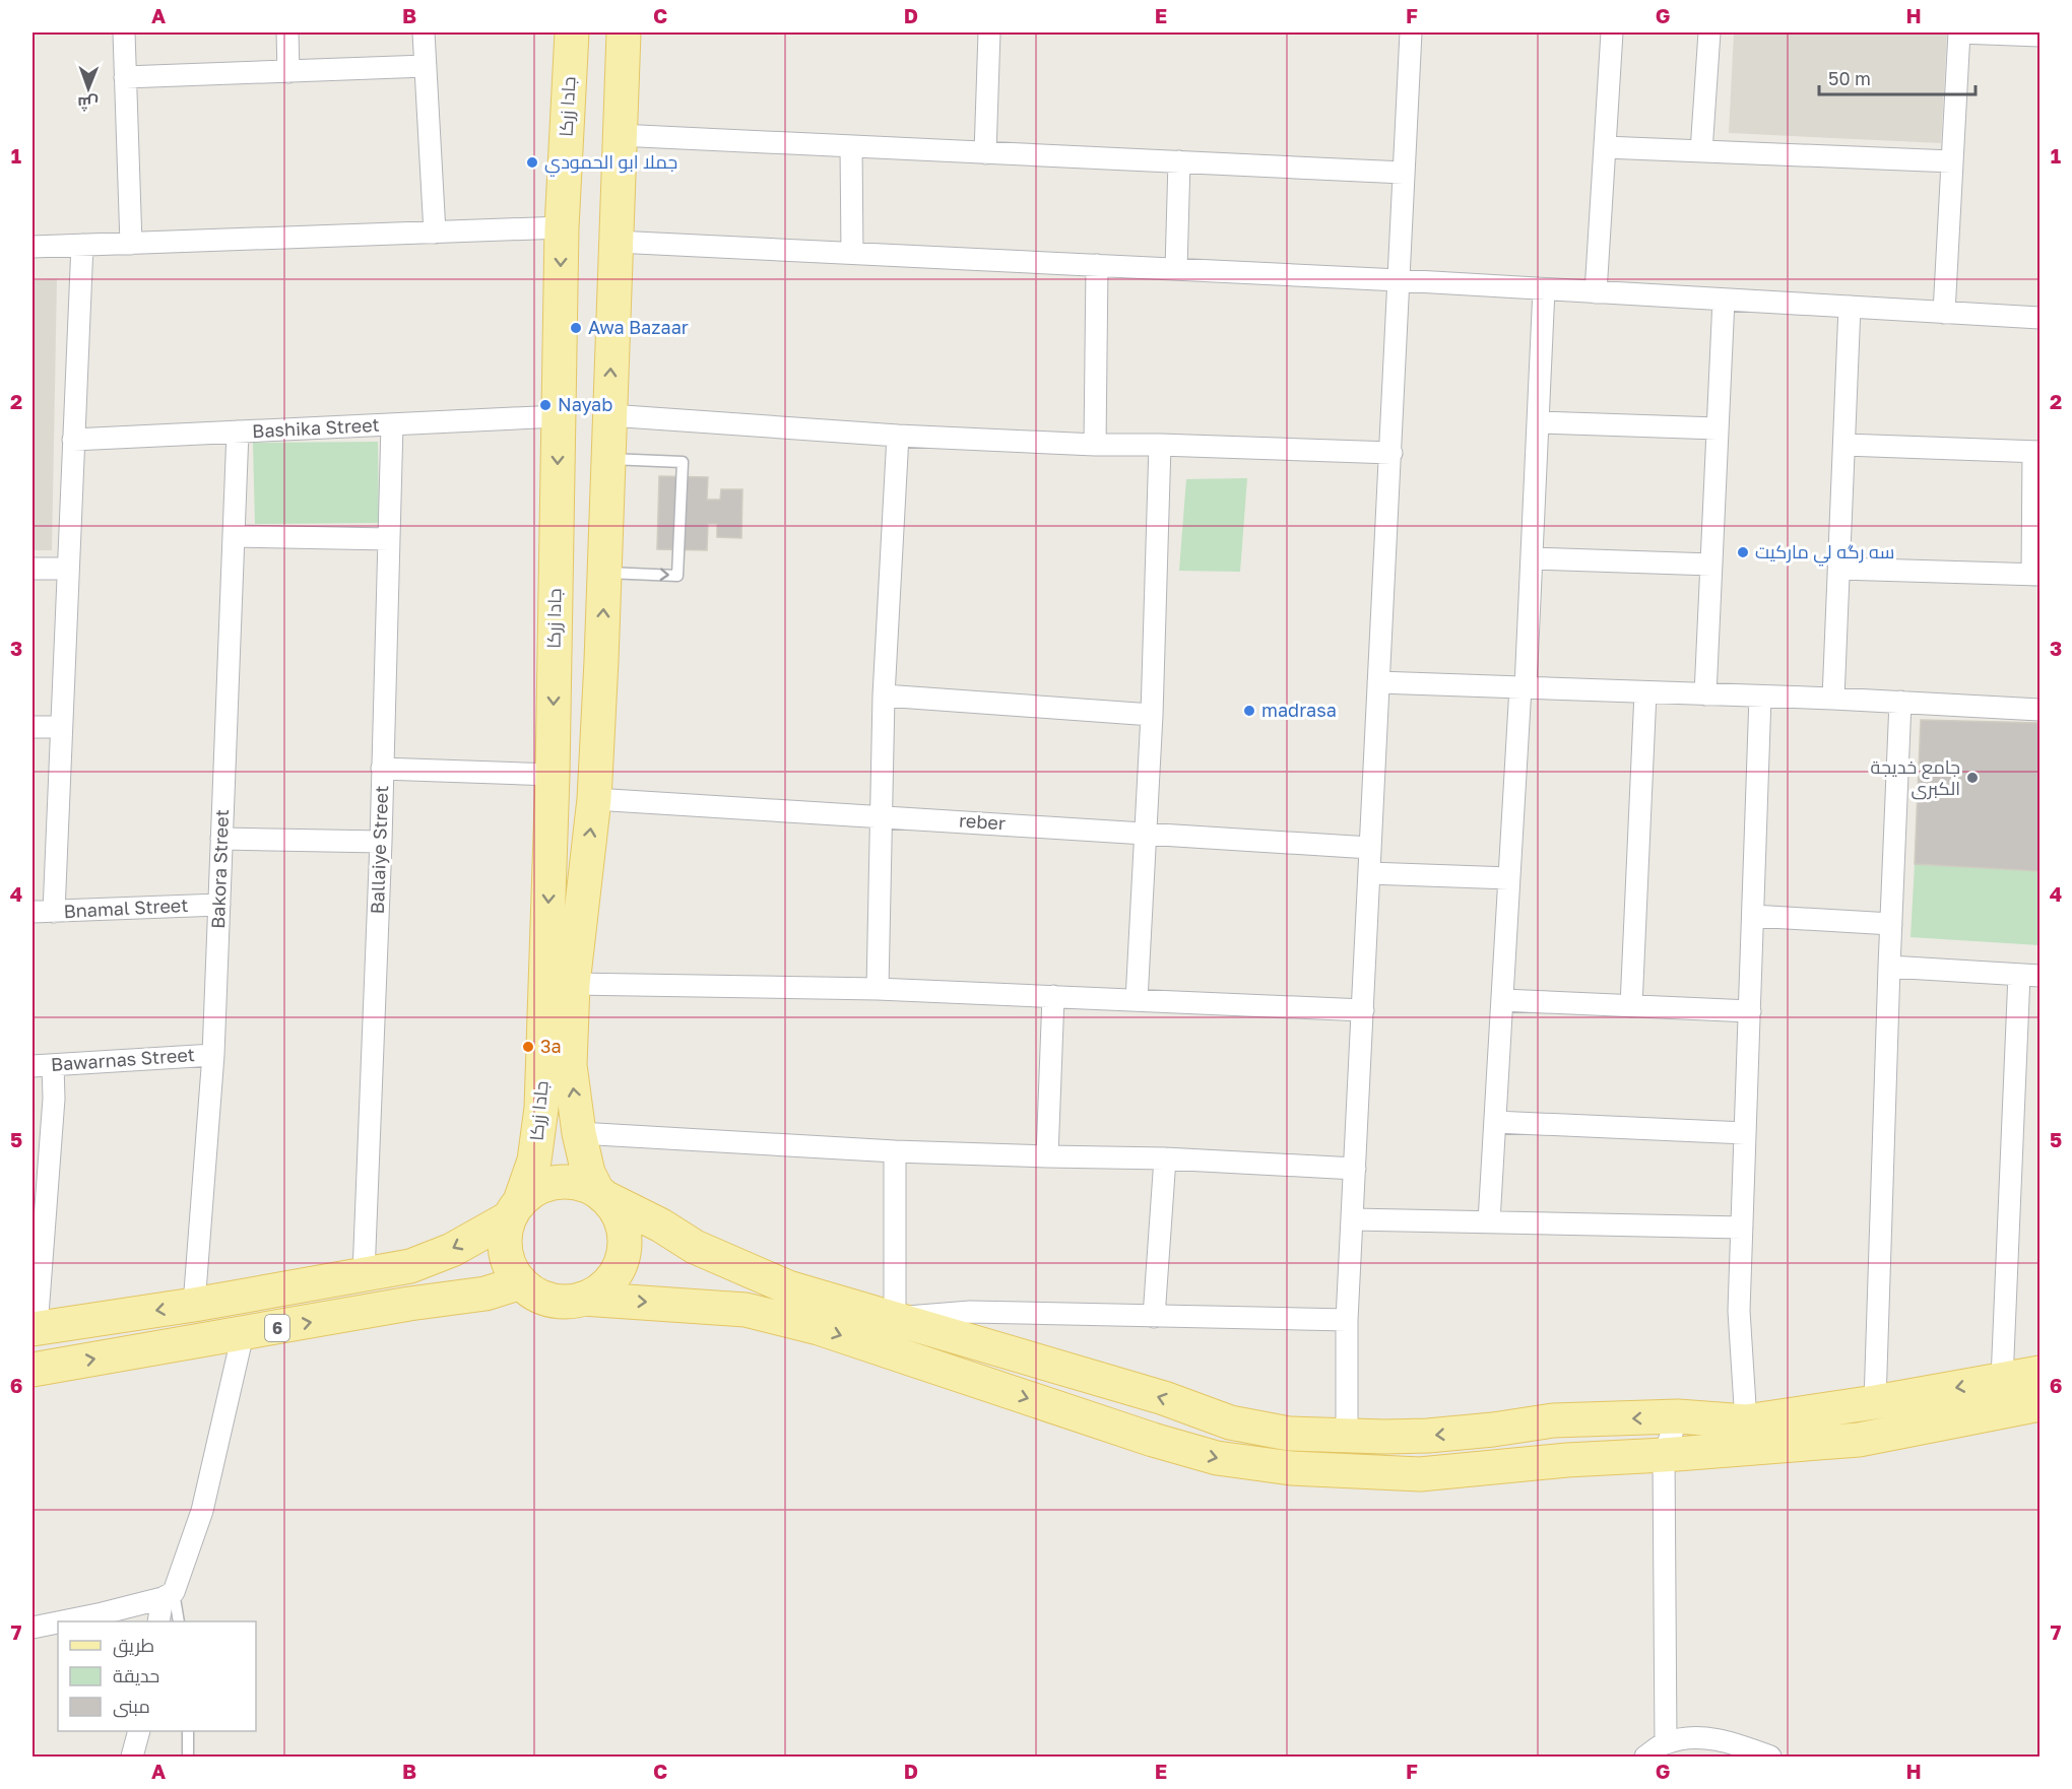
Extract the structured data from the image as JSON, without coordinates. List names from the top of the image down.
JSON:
{
  "streets": {
    "main road": ["جادا زرکا", "6"],
    "street": [
      "Bashika Street",
      "reber",
      "Ballaiye Street",
      "Bakora Street",
      "Bnamal Street",
      "Bawarnas Street"
    ]
  },
  "crossings": [
    ["جادا زرکا", "Bashika Street"],
    ["جادا زرکا", "reber"],
    ["جادا زرکا", "6"],
    ["Bashika Street", "Ballaiye Street"],
    ["Bashika Street", "Bakora Street"],
    ["Ballaiye Street", "6"],
    ["Bakora Street", "Bnamal Street"],
    ["Bakora Street", "Bawarnas Street"],
    ["Bakora Street", "6"]
  ],
  "places": [
    "جملا ابو الحمودي",
    "Awa Bazaar",
    "Nayab",
    "سه رگه لي ماركيت",
    "madrasa",
    "جامع خدیجة الکبری",
    "3a"
  ],
  "legend": ["طريق", "حديقة", "مبنى"],
  "scale_bar": "50 m",
  "north": "bottom",
  "grid": {
    "columns": [
      "A",
      "B",
      "C",
      "D",
      "E",
      "F",
      "G",
      "H"
    ],
    "rows": [
      "1",
      "2",
      "3",
      "4",
      "5",
      "6",
      "7"
    ]
  }
}
